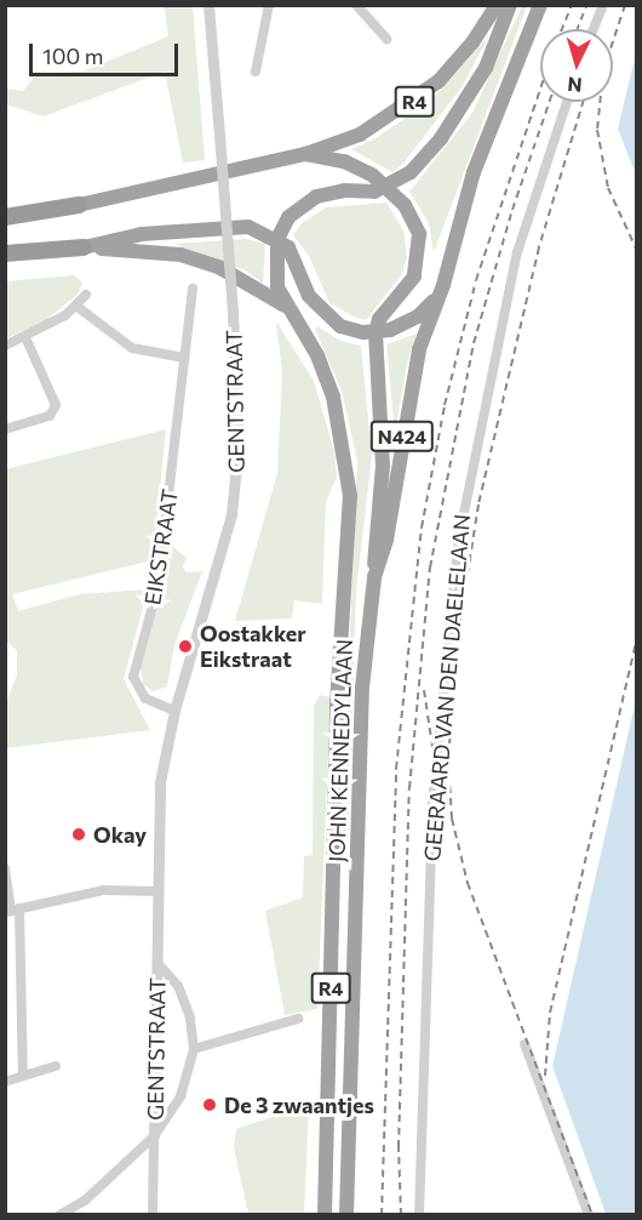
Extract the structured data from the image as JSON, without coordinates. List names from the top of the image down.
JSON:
{
  "streets": {
    "highway": ["R4", "N424", "JOHN KENNEDYLAAN"],
    "street": ["GENTSTRAAT", "EIKSTRAAT", "GEERAARD VAN DEN DAELELAAN"]
  },
  "crossings": [
    ["R4", "JOHN KENNEDYLAAN"],
    ["GENTSTRAAT", "EIKSTRAAT"]
  ],
  "places": ["Oostakker Eikstraat", "Okay", "De 3 zwaantjes"],
  "scale_bar": "100 m",
  "north": "bottom"
}
